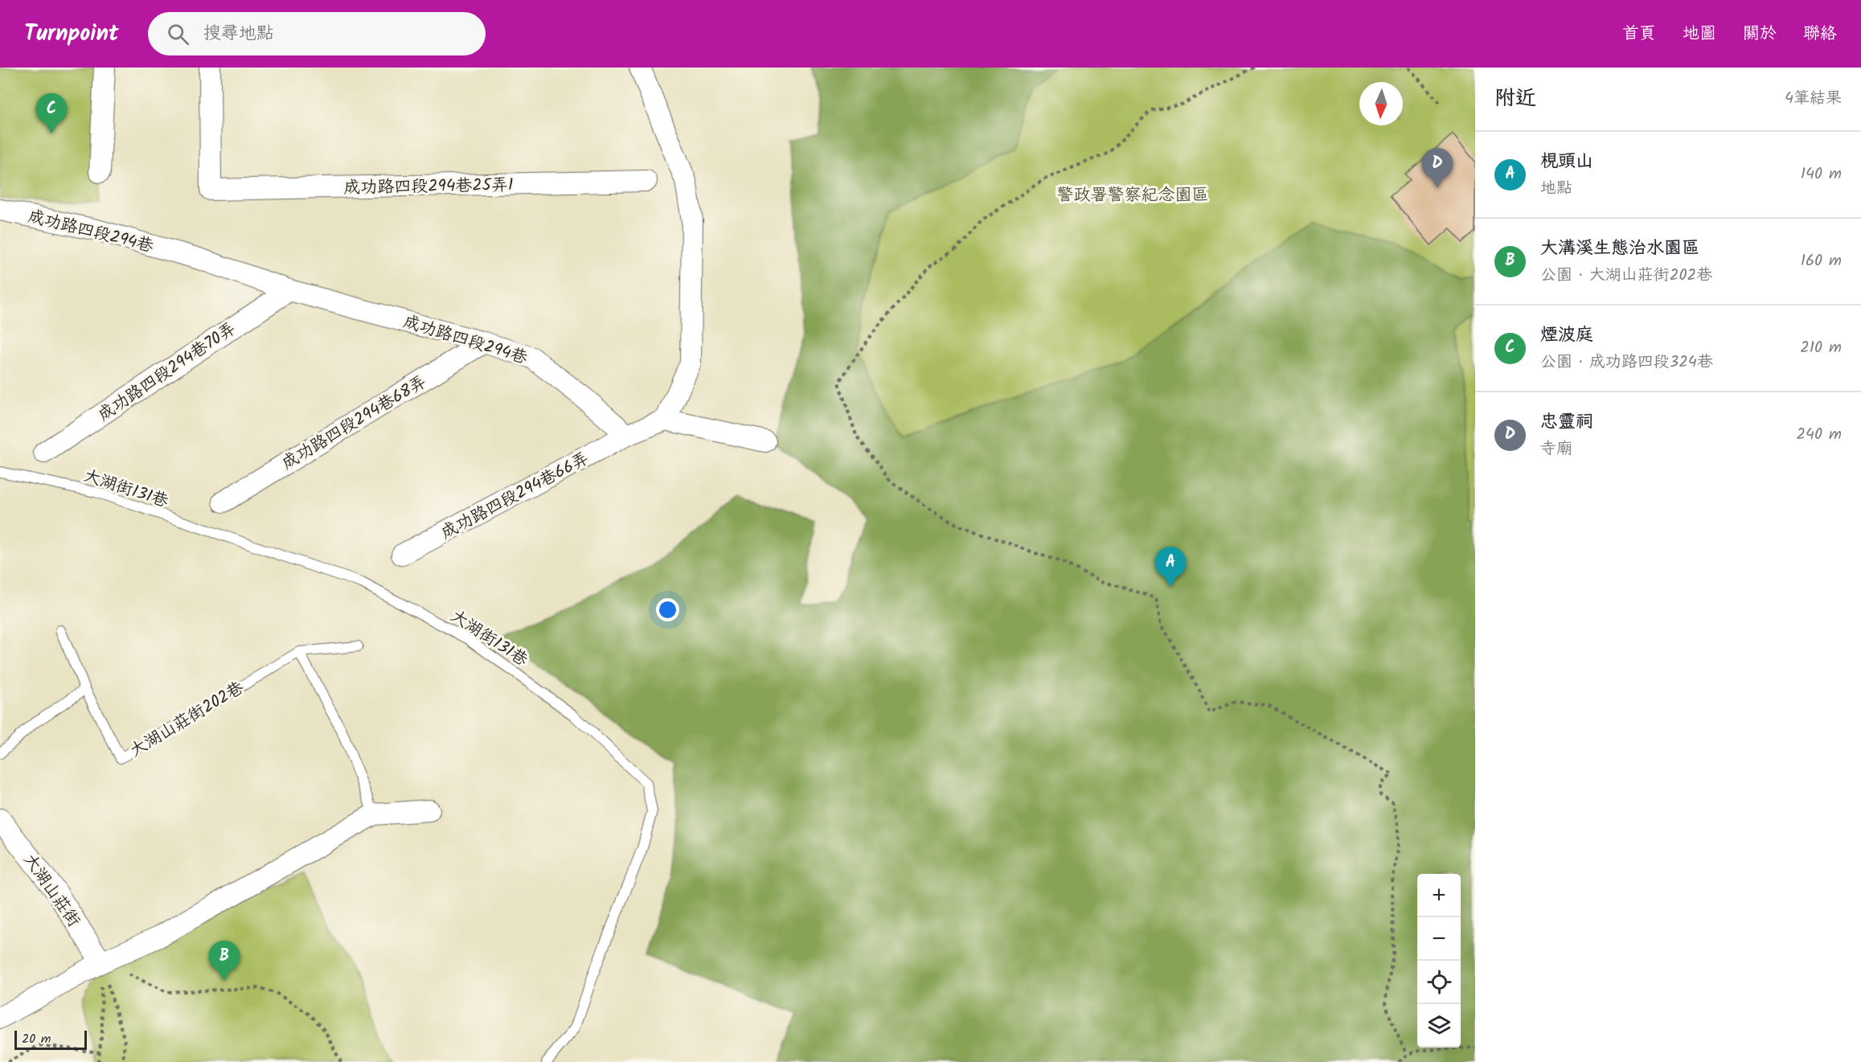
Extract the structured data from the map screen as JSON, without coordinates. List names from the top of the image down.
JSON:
{
  "streets": {
    "street": [
      "成功路四段294巷25弄1",
      "成功路四段294巷",
      "成功路四段294巷70弄",
      "成功路四段294巷68弄",
      "成功路四段294巷66弄",
      "大湖山莊街"
    ],
    "lane": ["大湖街131巷", "大湖山莊街202巷"]
  },
  "crossings": [
    ["成功路四段294巷", "成功路四段294巷70弄"],
    ["成功路四段294巷", "成功路四段294巷68弄"],
    ["成功路四段294巷", "成功路四段294巷66弄"]
  ],
  "parks": ["警政署警察紀念園區"],
  "scale_bar": "20 m",
  "north": "bottom",
  "page": {
    "header": "Turnpoint",
    "search": "搜尋地點",
    "nav": [
      "首頁",
      "地圖",
      "關於",
      "聯絡"
    ],
    "heading": ["附近", "4筆結果"],
    "pins": [
      "C",
      "D",
      "A",
      "B"
    ],
    "list": [
      {
        "mark": "A",
        "name": "梘頭山",
        "note": "地點",
        "value": "140 m"
      },
      {
        "mark": "B",
        "name": "大溝溪生態治水園區",
        "note": "公園 · 大湖山莊街202巷",
        "value": "160 m"
      },
      {
        "mark": "C",
        "name": "煙波庭",
        "note": "公園 · 成功路四段324巷",
        "value": "210 m"
      },
      {
        "mark": "D",
        "name": "忠靈祠",
        "note": "寺廟",
        "value": "240 m"
      }
    ],
    "map_buttons": ["+", "−"],
    "scale": "20 m"
  }
}
